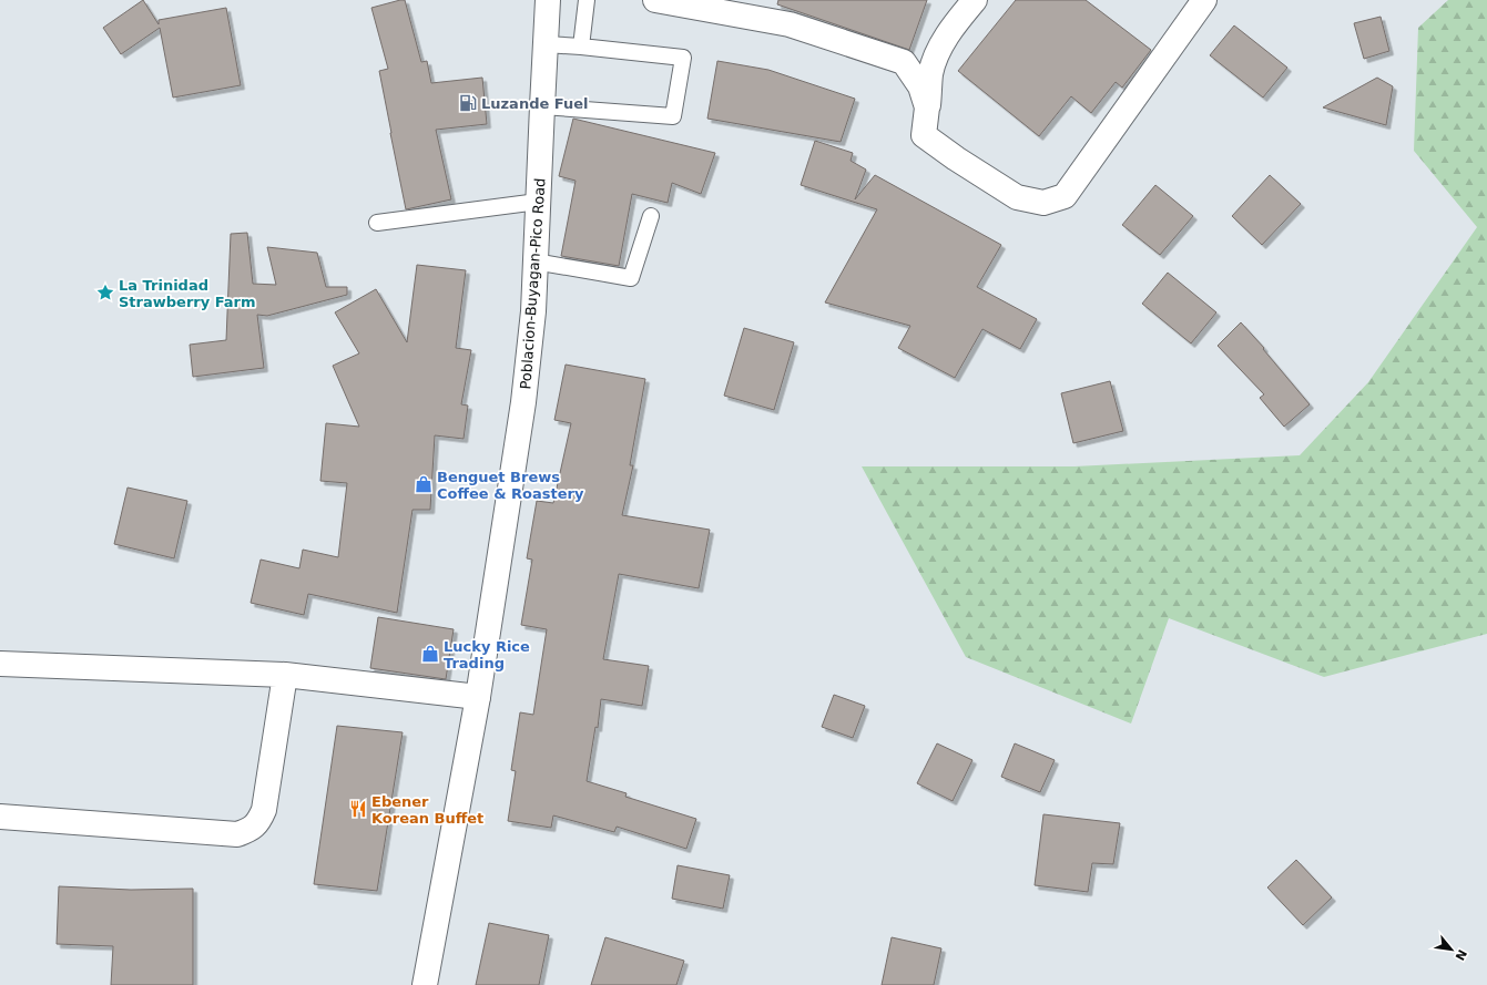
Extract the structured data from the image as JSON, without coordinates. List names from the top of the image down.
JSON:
{
  "streets": {
    "street": ["Poblacion-Buyagan-Pico Road"]
  },
  "places": {
    "fuel station": ["Luzande Fuel"],
    "place": ["La Trinidad Strawberry Farm"],
    "shop": ["Benguet Brews Coffee & Roastery", "Lucky Rice Trading"],
    "restaurant": ["Ebener Korean Buffet"]
  },
  "north": "bottom right"
}
